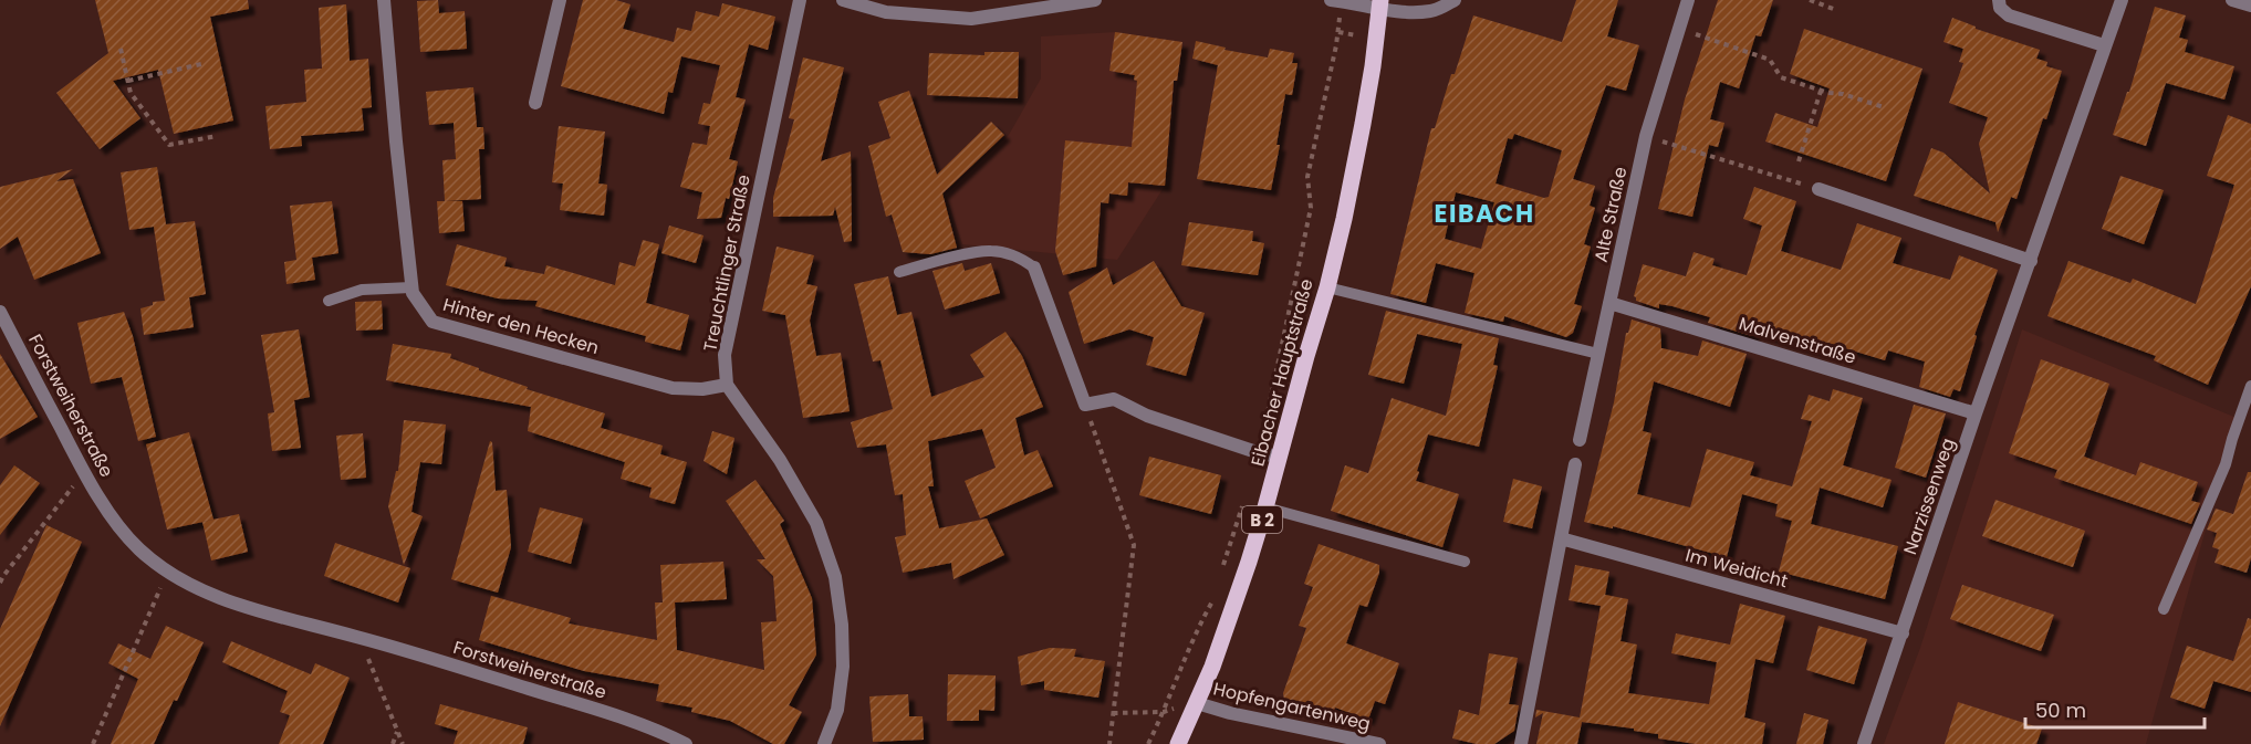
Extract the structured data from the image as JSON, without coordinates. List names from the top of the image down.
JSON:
{
  "streets": {
    "main road": ["Eibacher Hauptstraße", "B 2"],
    "street": [
      "Alte Straße",
      "Treuchtlinger Straße",
      "Hinter den Hecken",
      "Malvenstraße",
      "Forstweiherstraße",
      "Narzissenweg",
      "Im Weidicht",
      "Hopfengartenweg"
    ]
  },
  "crossings": [
    ["Alte Straße", "Malvenstraße"],
    ["Treuchtlinger Straße", "Hinter den Hecken"],
    ["Malvenstraße", "Narzissenweg"],
    ["Eibacher Hauptstraße", "Hopfengartenweg"],
    ["Narzissenweg", "Im Weidicht"]
  ],
  "districts": ["EIBACH"],
  "scale_bar": "50 m"
}
